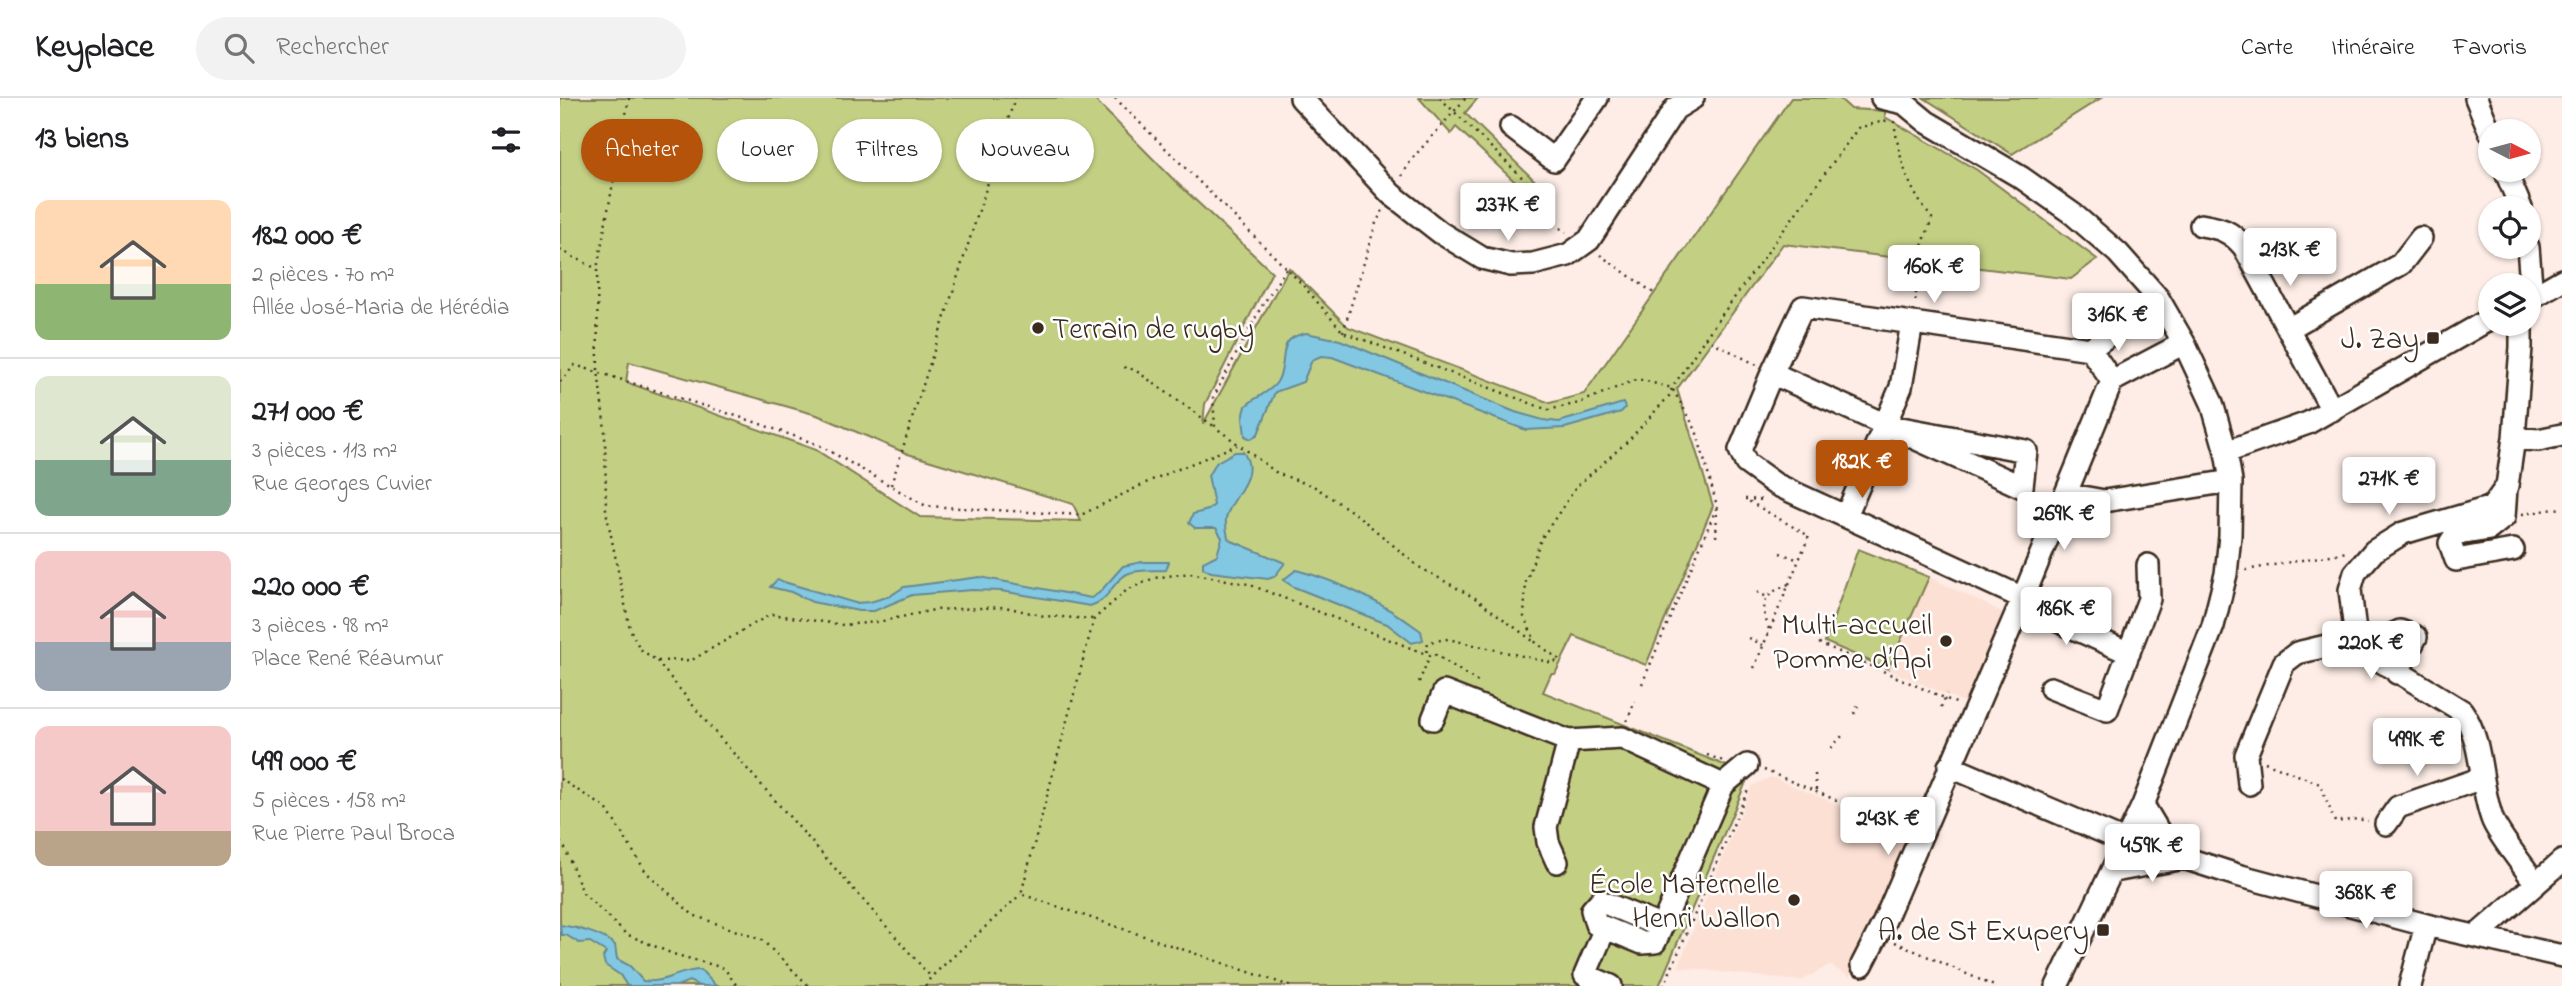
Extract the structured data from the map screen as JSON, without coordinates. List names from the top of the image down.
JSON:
{
  "places": {
    "other": ["Terrain de rugby", "Multi-accueil Pomme d’Api", "École Maternelle Henri Wallon"],
    "transit": ["J. Zay", "A. de St Exupery"]
  },
  "north": "right",
  "page": {
    "header": "Keyplace",
    "search": "Rechercher",
    "nav": ["Carte", "Itinéraire", "Favoris"],
    "heading": "13 biens",
    "chip": [
      "Acheter",
      "Louer",
      "Filtres",
      "Nouveau"
    ],
    "list": [
      {
        "name": "182 000 €",
        "note": "2 pièces · 70 m² · Allée José-Maria de Hérédia"
      },
      {
        "name": "271 000 €",
        "note": "3 pièces · 113 m² · Rue Georges Cuvier"
      },
      {
        "name": "220 000 €",
        "note": "3 pièces · 98 m² · Place René Réaumur"
      },
      {
        "name": "499 000 €",
        "note": "5 pièces · 158 m² · Rue Pierre Paul Broca"
      }
    ],
    "price": [
      "237K €",
      "213K €",
      "160K €",
      "316K €",
      "182K €",
      "271K €",
      "269K €",
      "186K €",
      "220K €",
      "499K €",
      "243K €",
      "459K €",
      "368K €"
    ]
  }
}
